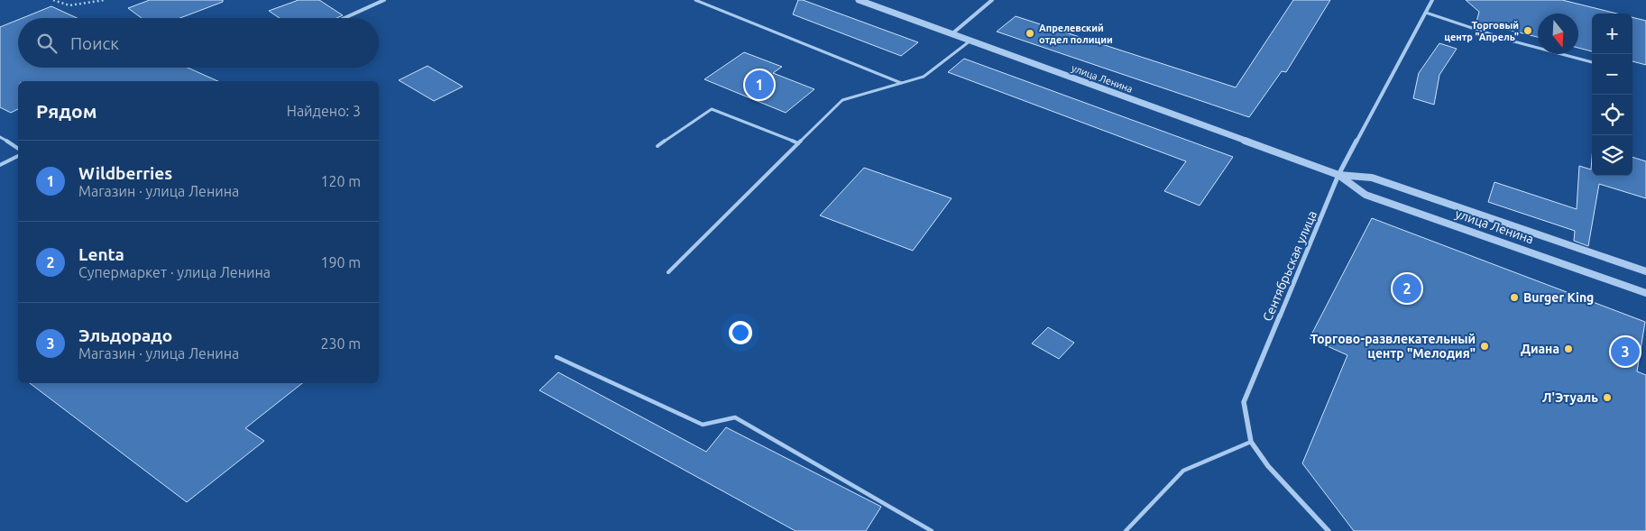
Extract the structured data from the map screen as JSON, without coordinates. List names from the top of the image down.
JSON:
{
  "streets": {
    "street": ["улица Ленина", "Сентябрьская улица"]
  },
  "crossings": [
    ["улица Ленина", "Сентябрьская улица"]
  ],
  "places": [
    "Торговый центр \"Апрель\"",
    "Апрелевский отдел полиции",
    "Burger King",
    "Торгово-развлекательный центр \"Мелодия\"",
    "Диана",
    "Л'Этуаль"
  ],
  "north": "bottom",
  "page": {
    "map_buttons": ["+", "−"],
    "search": "Поиск",
    "pins": ["1", "2", "3"],
    "heading": ["Рядом", "Найдено: 3"],
    "list": [
      {
        "mark": "1",
        "name": "Wildberries",
        "note": "Магазин · улица Ленина",
        "value": "120 m"
      },
      {
        "mark": "2",
        "name": "Lenta",
        "note": "Супермаркет · улица Ленина",
        "value": "190 m"
      },
      {
        "mark": "3",
        "name": "Эльдорадо",
        "note": "Магазин · улица Ленина",
        "value": "230 m"
      }
    ]
  }
}
